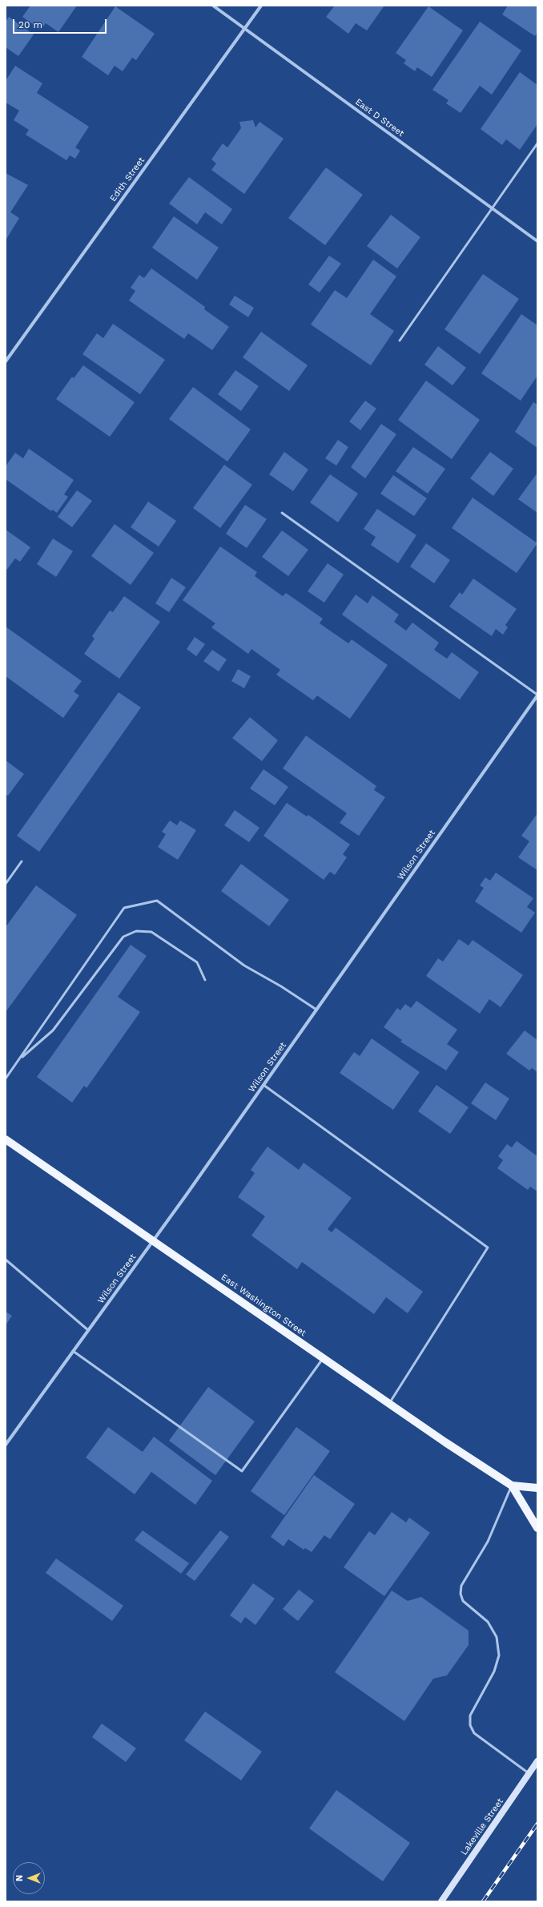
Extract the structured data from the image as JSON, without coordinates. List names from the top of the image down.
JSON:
{
  "streets": {
    "main road": ["East Washington Street", "Lakeville Street"],
    "street": ["East D Street", "Edith Street", "Wilson Street"]
  },
  "crossings": [
    ["East D Street", "Edith Street"],
    ["Wilson Street", "East Washington Street"]
  ],
  "scale_bar": "20 m",
  "north": "left"
}
